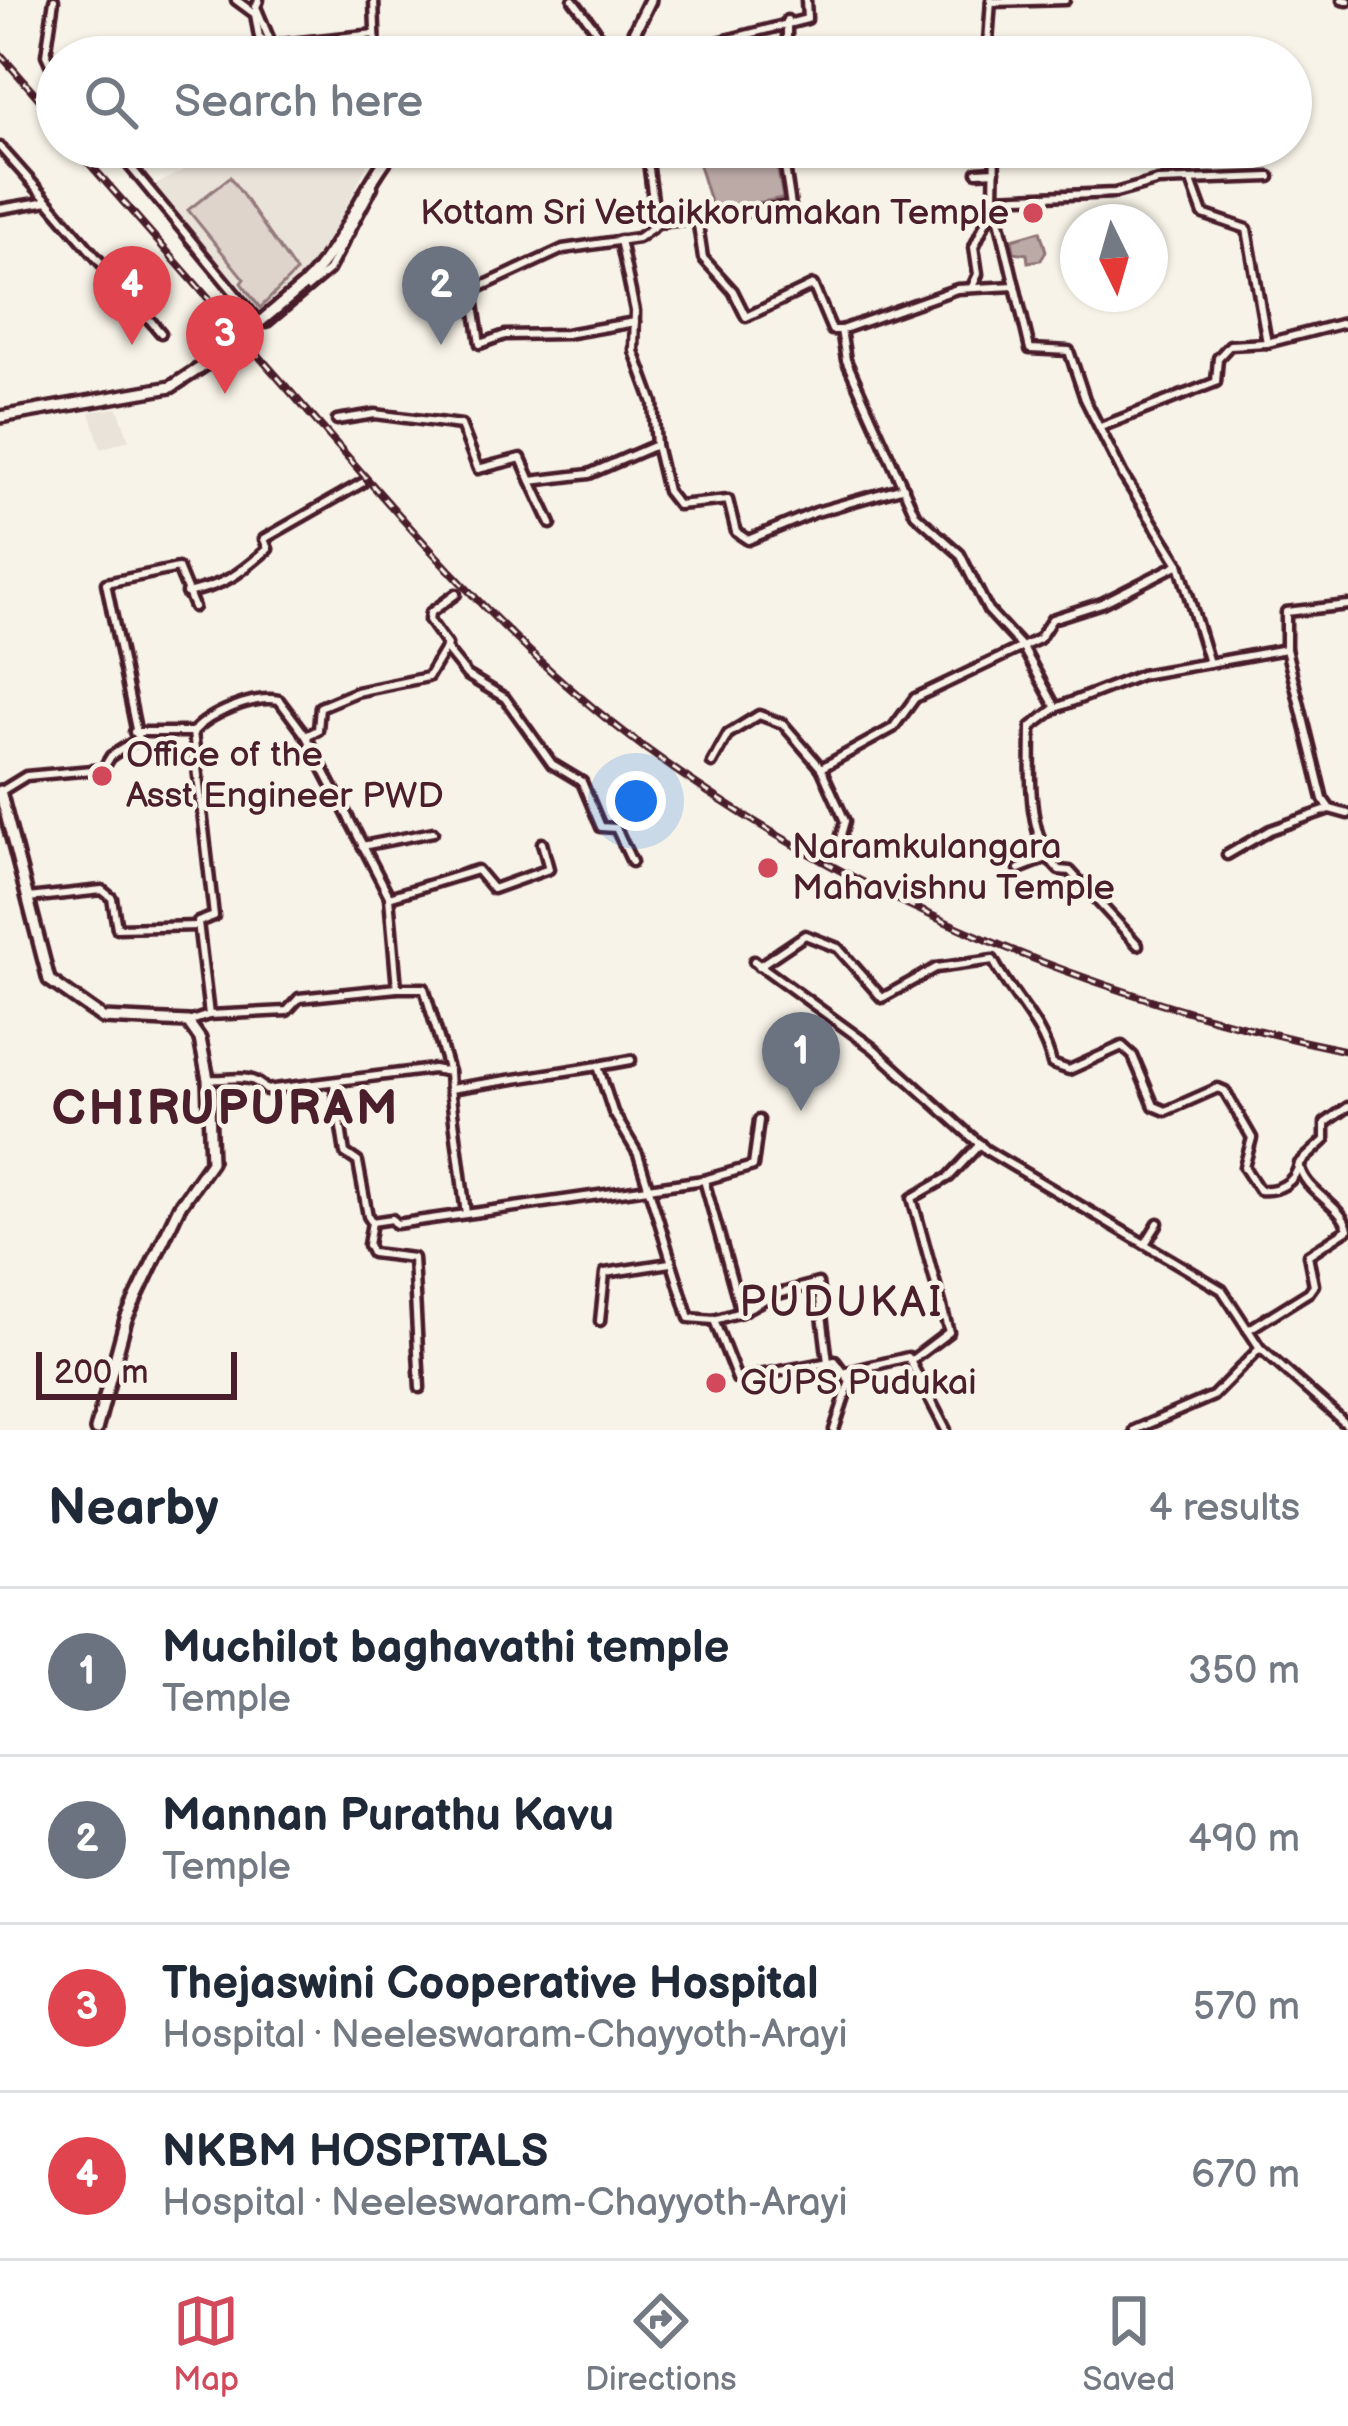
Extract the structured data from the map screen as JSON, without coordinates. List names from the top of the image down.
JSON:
{
  "districts": ["CHIRUPURAM", "PUDUKAI"],
  "places": [
    "Kottam Sri Vettaikkorumakan Temple",
    "Office of the Asst Engineer PWD",
    "Naramkulangara Mahavishnu Temple",
    "GUPS Pudukai"
  ],
  "scale_bar": "200 m",
  "north": "bottom",
  "page": {
    "search": "Search here",
    "pins": [
      "2",
      "4",
      "3",
      "1"
    ],
    "scale": "200 m",
    "heading": ["Nearby", "4 results"],
    "list": [
      {
        "mark": "1",
        "name": "Muchilot baghavathi temple",
        "note": "Temple",
        "value": "350 m"
      },
      {
        "mark": "2",
        "name": "Mannan Purathu Kavu",
        "note": "Temple",
        "value": "490 m"
      },
      {
        "mark": "3",
        "name": "Thejaswini Cooperative Hospital",
        "note": "Hospital · Neeleswaram-Chayyoth-Arayi",
        "value": "570 m"
      },
      {
        "mark": "4",
        "name": "NKBM HOSPITALS",
        "note": "Hospital · Neeleswaram-Chayyoth-Arayi",
        "value": "670 m"
      }
    ],
    "nav": ["Map", "Directions", "Saved"]
  }
}
